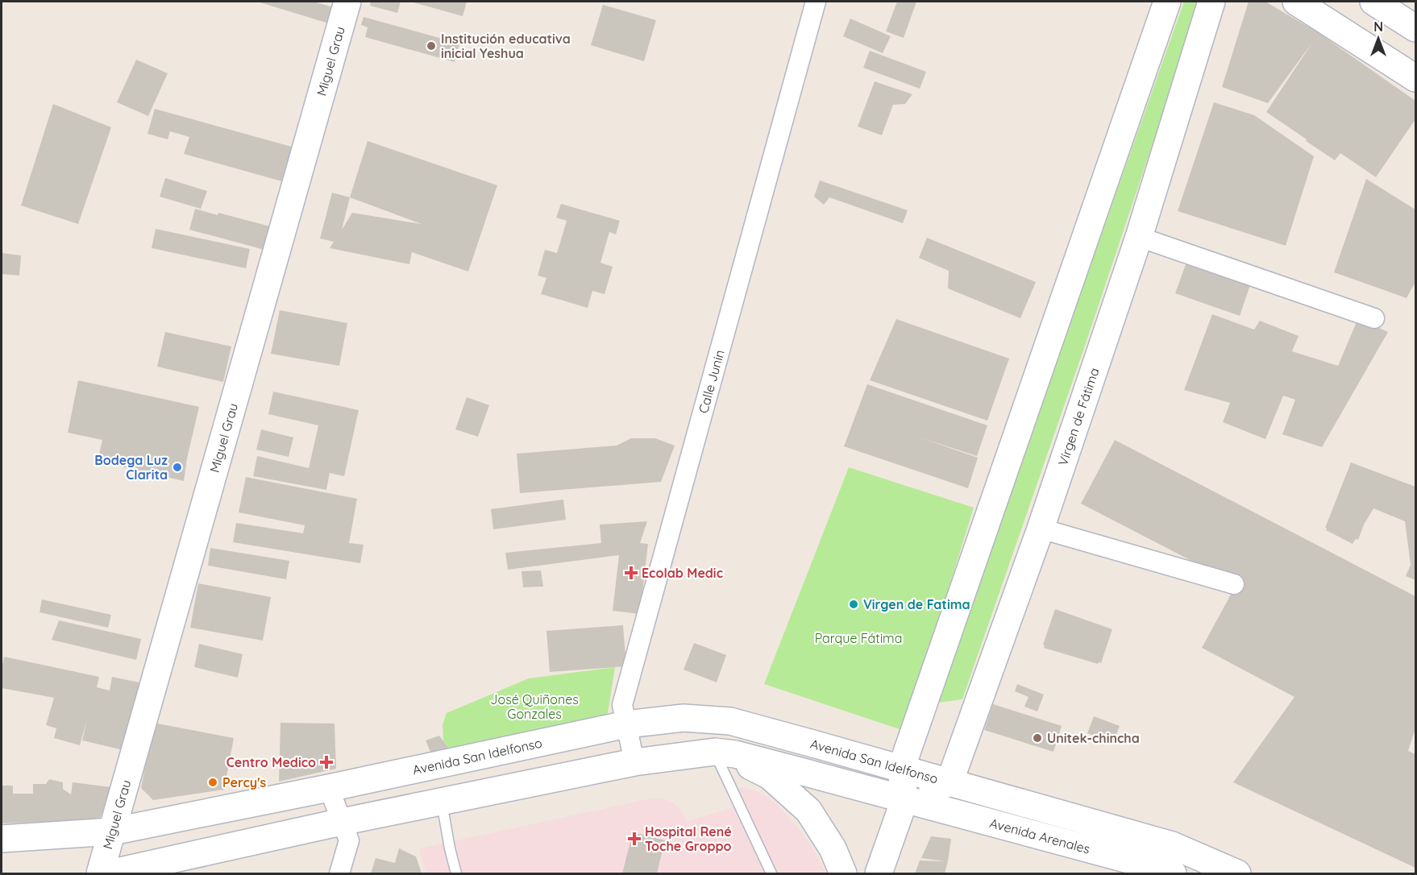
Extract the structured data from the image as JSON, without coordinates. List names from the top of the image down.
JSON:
{
  "streets": {
    "street": [
      "Miguel Grau",
      "Calle Junin",
      "Vírgen de Fátima",
      "Avenida San Idelfonso",
      "Avenida Arenales"
    ]
  },
  "crossings": [
    ["Miguel Grau", "Avenida San Idelfonso"],
    ["Calle Junin", "Avenida San Idelfonso"],
    ["Vírgen de Fátima", "Avenida San Idelfonso"]
  ],
  "parks": ["Parque Fátima", "José Quiñones Gonzales"],
  "places": {
    "other": [
      "Institución educativa inicial Yeshua",
      "Bodega Luz Clarita",
      "Virgen de Fatima",
      "Unitek-chincha",
      "Percy's"
    ],
    "health": ["Ecolab Medic", "Centro Medico", "Hospital René Toche Groppo"]
  },
  "north": "top"
}
